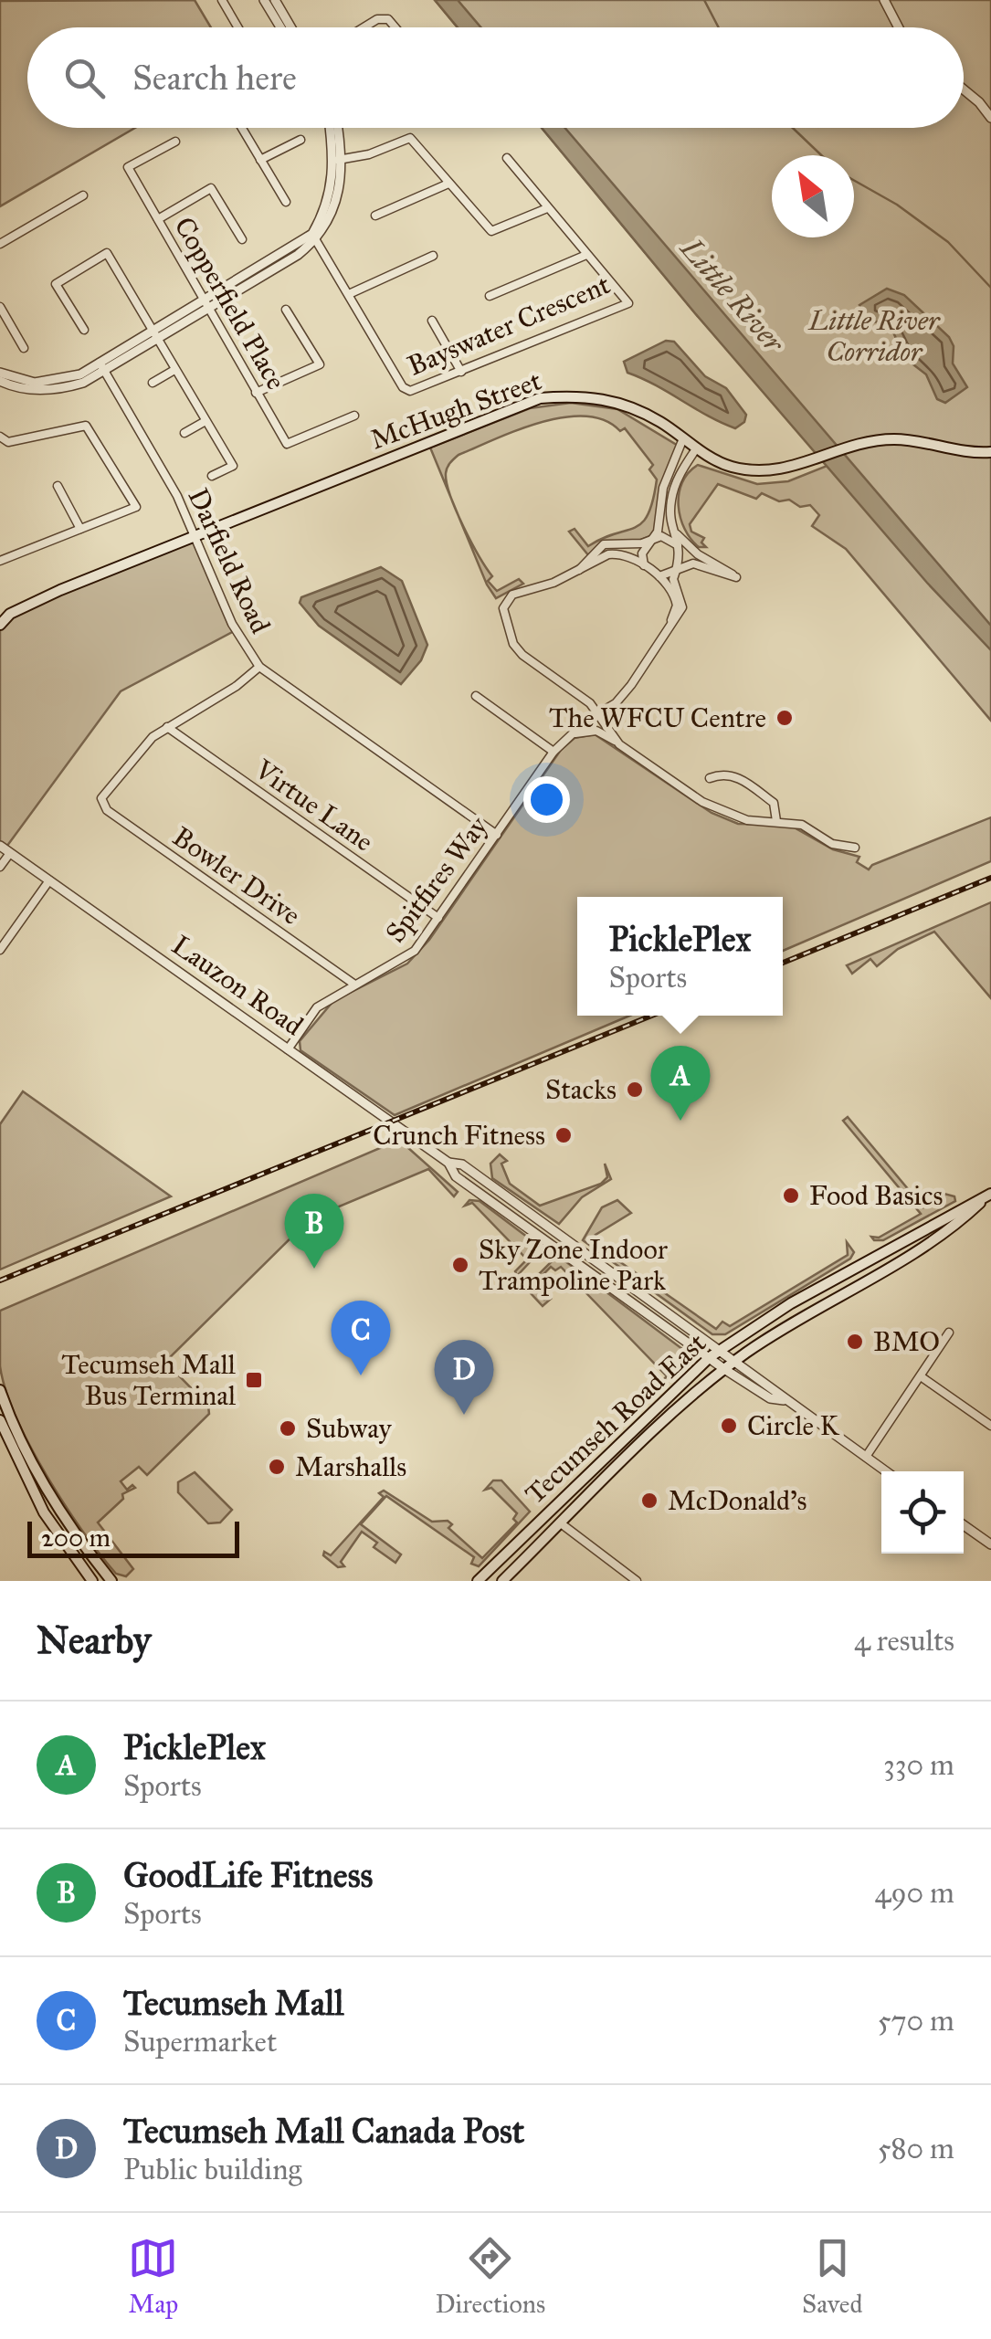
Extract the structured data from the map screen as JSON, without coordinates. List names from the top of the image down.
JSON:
{
  "streets": {
    "main road": ["McHugh Street", "Tecumseh Road East"],
    "street": [
      "Copperfield Place",
      "Bayswater Crescent",
      "Darfield Road",
      "Virtue Lane",
      "Bowler Drive",
      "Spitfires Way",
      "Lauzon Road"
    ]
  },
  "crossings": [
    ["McHugh Street", "Darfield Road"],
    ["Darfield Road", "Spitfires Way"],
    ["Virtue Lane", "Bowler Drive"],
    ["Virtue Lane", "Spitfires Way"],
    ["Bowler Drive", "Spitfires Way"],
    ["Spitfires Way", "Lauzon Road"],
    ["Lauzon Road", "Tecumseh Road East"]
  ],
  "water": ["Little River"],
  "parks": ["Little River Corridor"],
  "places": {
    "other": [
      "The WFCU Centre",
      "Stacks",
      "Crunch Fitness",
      "Food Basics",
      "Sky Zone Indoor Trampoline Park",
      "BMO",
      "Circle K",
      "Subway",
      "Marshalls",
      "McDonald's"
    ],
    "transit": ["Tecumseh Mall Bus Terminal"]
  },
  "scale_bar": "200 m",
  "north": "top left",
  "page": {
    "search": "Search here",
    "popup": ["PicklePlex", "Sports"],
    "pins": [
      "A",
      "B",
      "C",
      "D"
    ],
    "scale": "200 m",
    "heading": ["Nearby", "4 results"],
    "list": [
      {
        "mark": "A",
        "name": "PicklePlex",
        "note": "Sports",
        "value": "330 m"
      },
      {
        "mark": "B",
        "name": "GoodLife Fitness",
        "note": "Sports",
        "value": "490 m"
      },
      {
        "mark": "C",
        "name": "Tecumseh Mall",
        "note": "Supermarket",
        "value": "570 m"
      },
      {
        "mark": "D",
        "name": "Tecumseh Mall Canada Post",
        "note": "Public building",
        "value": "580 m"
      }
    ],
    "nav": ["Map", "Directions", "Saved"]
  }
}
